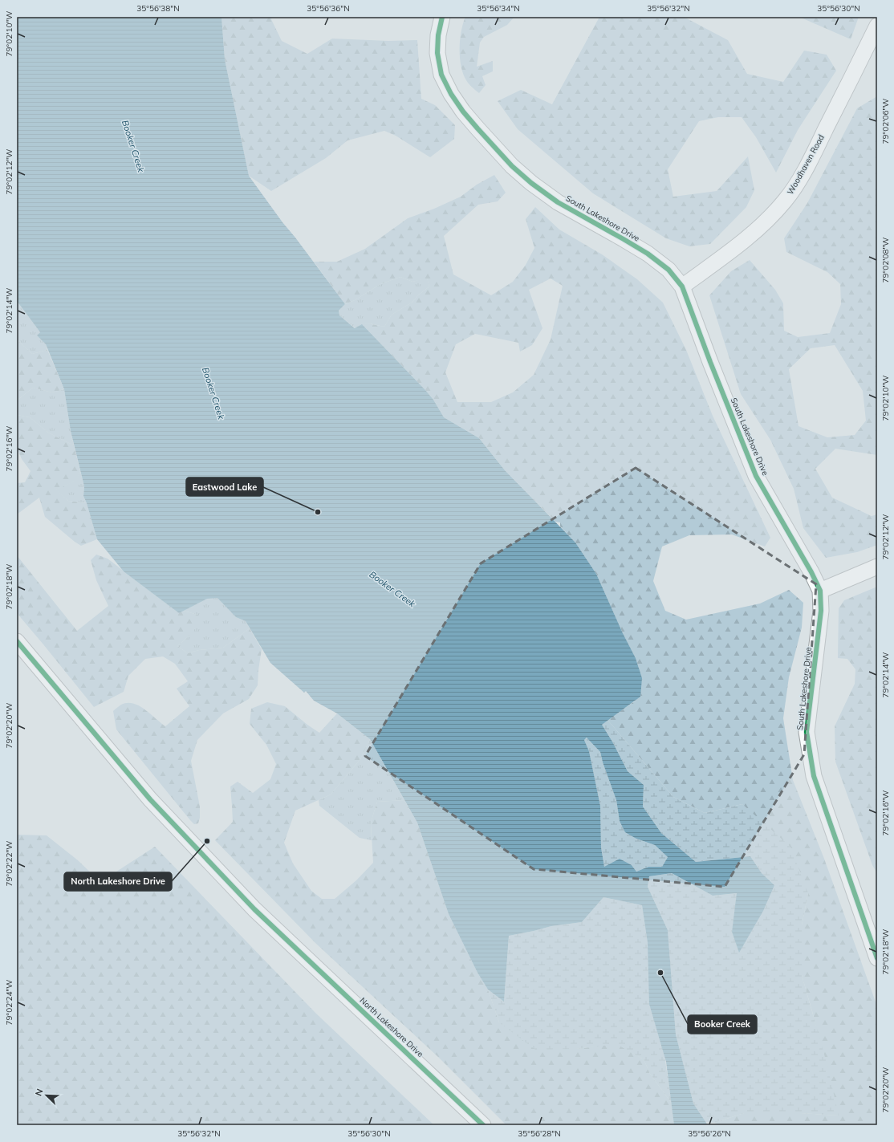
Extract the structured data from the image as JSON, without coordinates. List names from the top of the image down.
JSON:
{
  "streets": {
    "street": ["Woodhaven Road", "South Lakeshore Drive", "North Lakeshore Drive"]
  },
  "crossings": [
    ["Woodhaven Road", "South Lakeshore Drive"]
  ],
  "water": ["Booker Creek"],
  "places": ["Eastwood Lake", "North Lakeshore Drive", "Booker Creek"],
  "north": "top left",
  "coordinates": [
    "35°56'38\"N",
    "35°56'36\"N",
    "35°56'34\"N",
    "35°56'32\"N",
    "35°56'30\"N",
    "79°02'10\"W",
    "79°02'06\"W",
    "79°02'12\"W",
    "79°02'08\"W",
    "79°02'14\"W",
    "79°02'16\"W",
    "79°02'18\"W",
    "79°02'20\"W",
    "79°02'22\"W",
    "79°02'24\"W",
    "35°56'28\"N",
    "35°56'26\"N"
  ]
}
